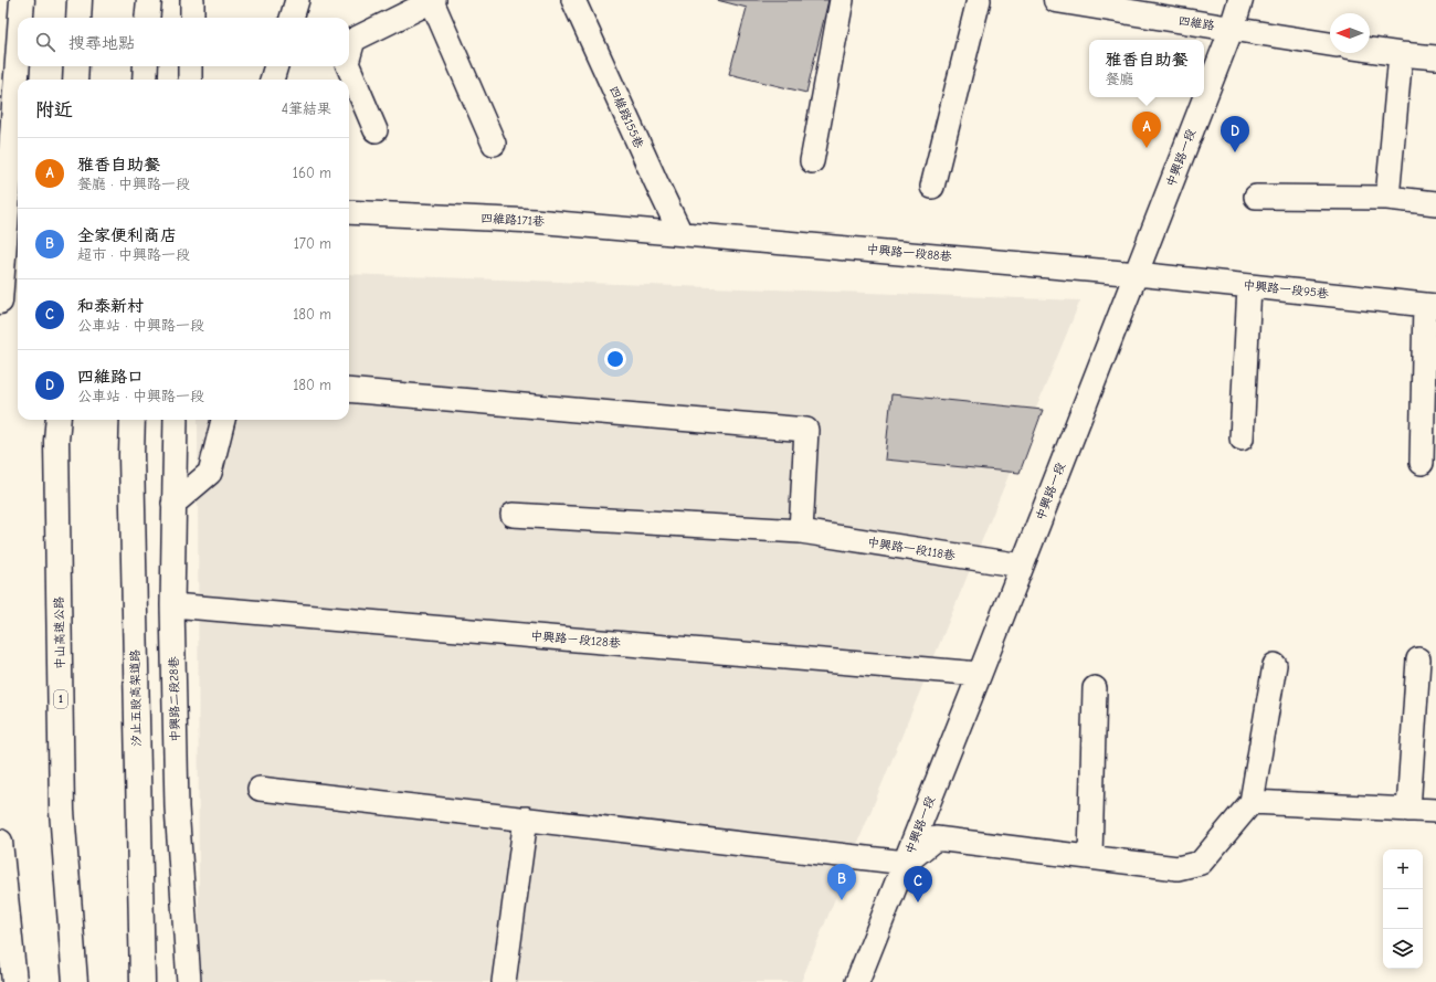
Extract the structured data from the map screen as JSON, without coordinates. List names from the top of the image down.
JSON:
{
  "streets": {
    "main road": [
      "四維路",
      "中興路一段",
      "中山高速公路",
      "汐止五股高架道路",
      "1"
    ],
    "street": [
      "四維路155巷",
      "四維路171巷",
      "中興路一段88巷",
      "中興路一段95巷",
      "中興路一段118巷",
      "中興路ㄧ段128巷",
      "中興路二段28巷"
    ]
  },
  "crossings": [
    ["四維路", "中興路一段"],
    ["四維路155巷", "四維路171巷"],
    ["四維路155巷", "中興路一段88巷"],
    ["中興路一段", "中興路一段88巷"],
    ["中興路一段", "中興路一段95巷"],
    ["中興路一段", "中興路一段118巷"],
    ["中興路一段", "中興路ㄧ段128巷"],
    ["四維路171巷", "中興路一段88巷"],
    ["中興路一段88巷", "中興路一段95巷"],
    ["中興路ㄧ段128巷", "中興路二段28巷"]
  ],
  "north": "left",
  "page": {
    "search": "搜尋地點",
    "popup": ["雅香自助餐", "餐廳"],
    "heading": ["附近", "4筆結果"],
    "pins": [
      "A",
      "D",
      "B",
      "C"
    ],
    "list": [
      {
        "mark": "A",
        "name": "雅香自助餐",
        "note": "餐廳 · 中興路一段",
        "value": "160 m"
      },
      {
        "mark": "B",
        "name": "全家便利商店",
        "note": "超市 · 中興路一段",
        "value": "170 m"
      },
      {
        "mark": "C",
        "name": "和泰新村",
        "note": "公車站 · 中興路一段",
        "value": "180 m"
      },
      {
        "mark": "D",
        "name": "四維路口",
        "note": "公車站 · 中興路一段",
        "value": "180 m"
      }
    ],
    "map_buttons": ["+", "−"]
  }
}
